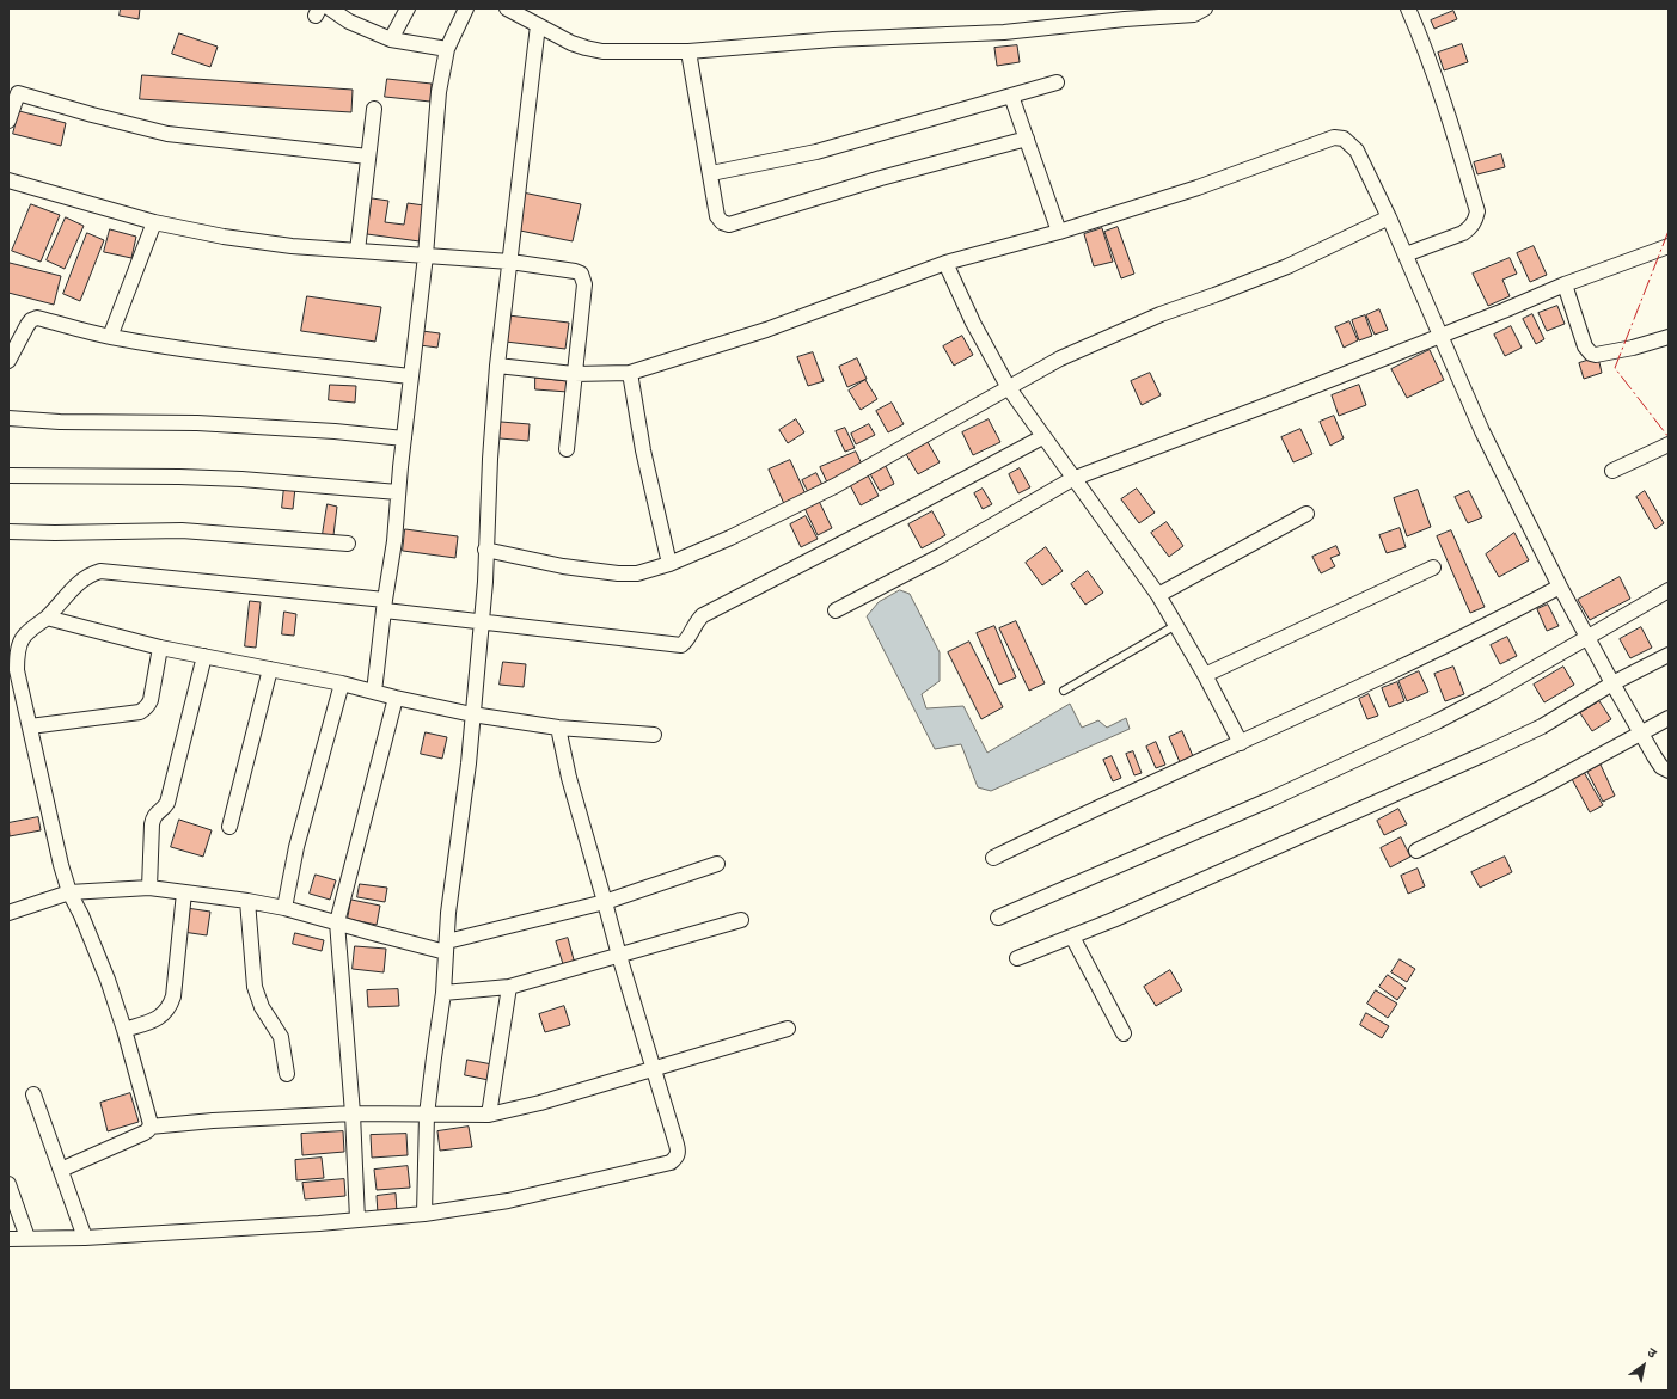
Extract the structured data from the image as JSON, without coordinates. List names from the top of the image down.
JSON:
{
  "north": "top right"
}
